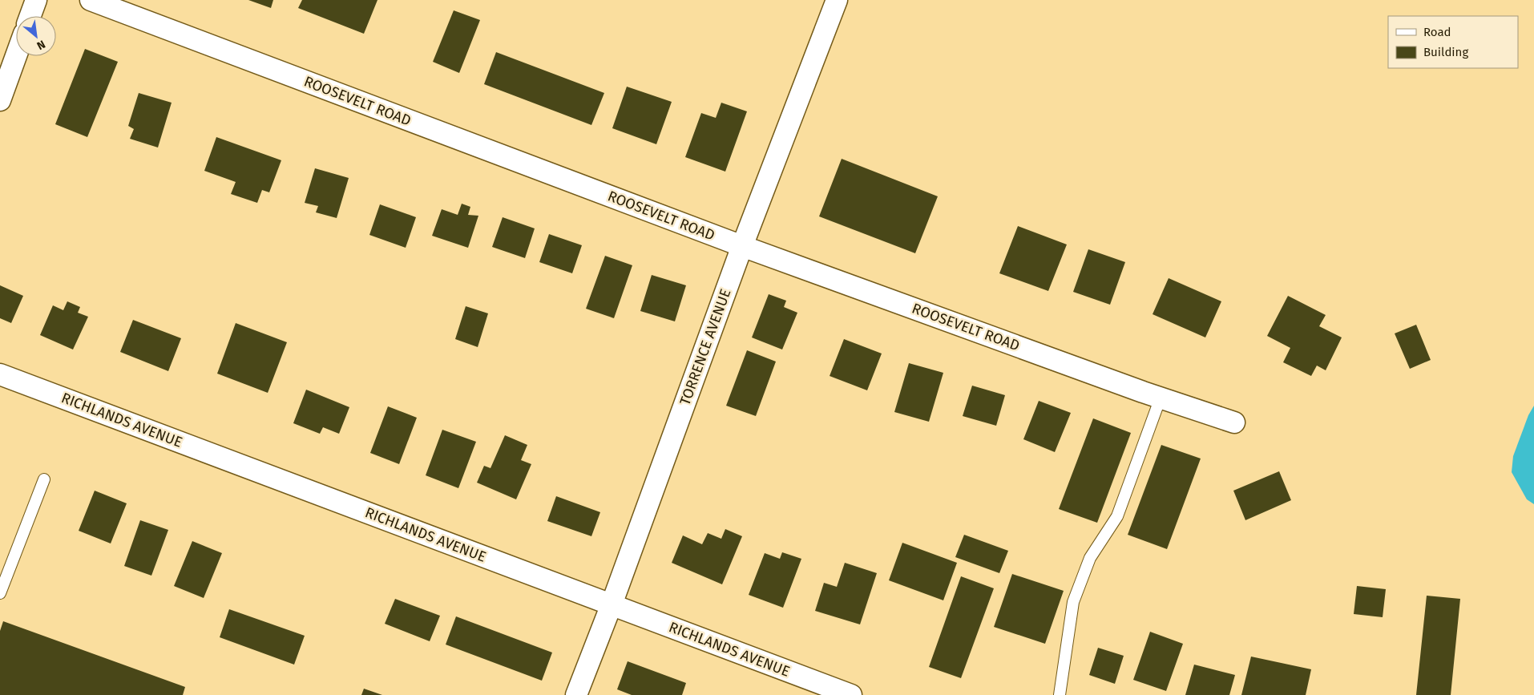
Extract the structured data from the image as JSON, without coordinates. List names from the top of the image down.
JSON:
{
  "streets": {
    "street": ["ROOSEVELT ROAD", "TORRENCE AVENUE", "RICHLANDS AVENUE"]
  },
  "crossings": [
    ["ROOSEVELT ROAD", "TORRENCE AVENUE"],
    ["TORRENCE AVENUE", "RICHLANDS AVENUE"]
  ],
  "legend": ["Road", "Building"],
  "north": "bottom right"
}
